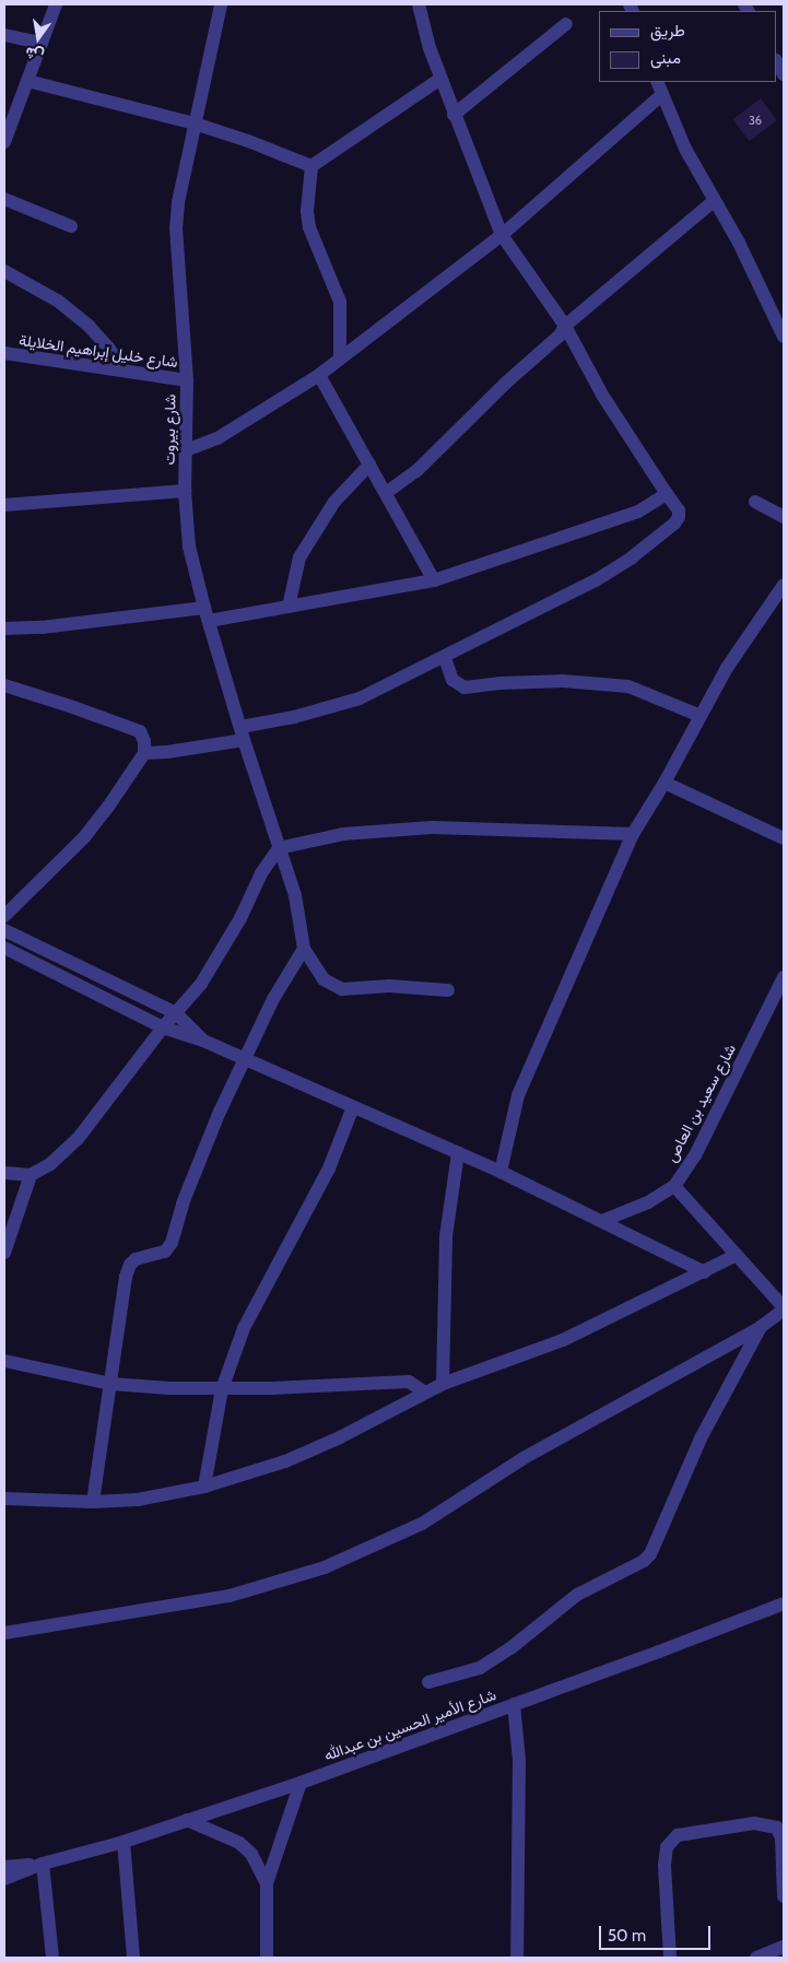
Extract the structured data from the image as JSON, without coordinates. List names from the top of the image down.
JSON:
{
  "streets": {
    "street": [
      "شارع خليل إبراهيم الخلايلة",
      "شارع بيروت",
      "شارع سعيد بن العاص",
      "شارع الأمير الحسين بن عبدالله"
    ]
  },
  "crossings": [
    ["شارع خليل إبراهيم الخلايلة", "شارع بيروت"]
  ],
  "house_numbers": ["36"],
  "legend": ["طريق", "مبنى"],
  "scale_bar": "50 m",
  "north": "bottom"
}
